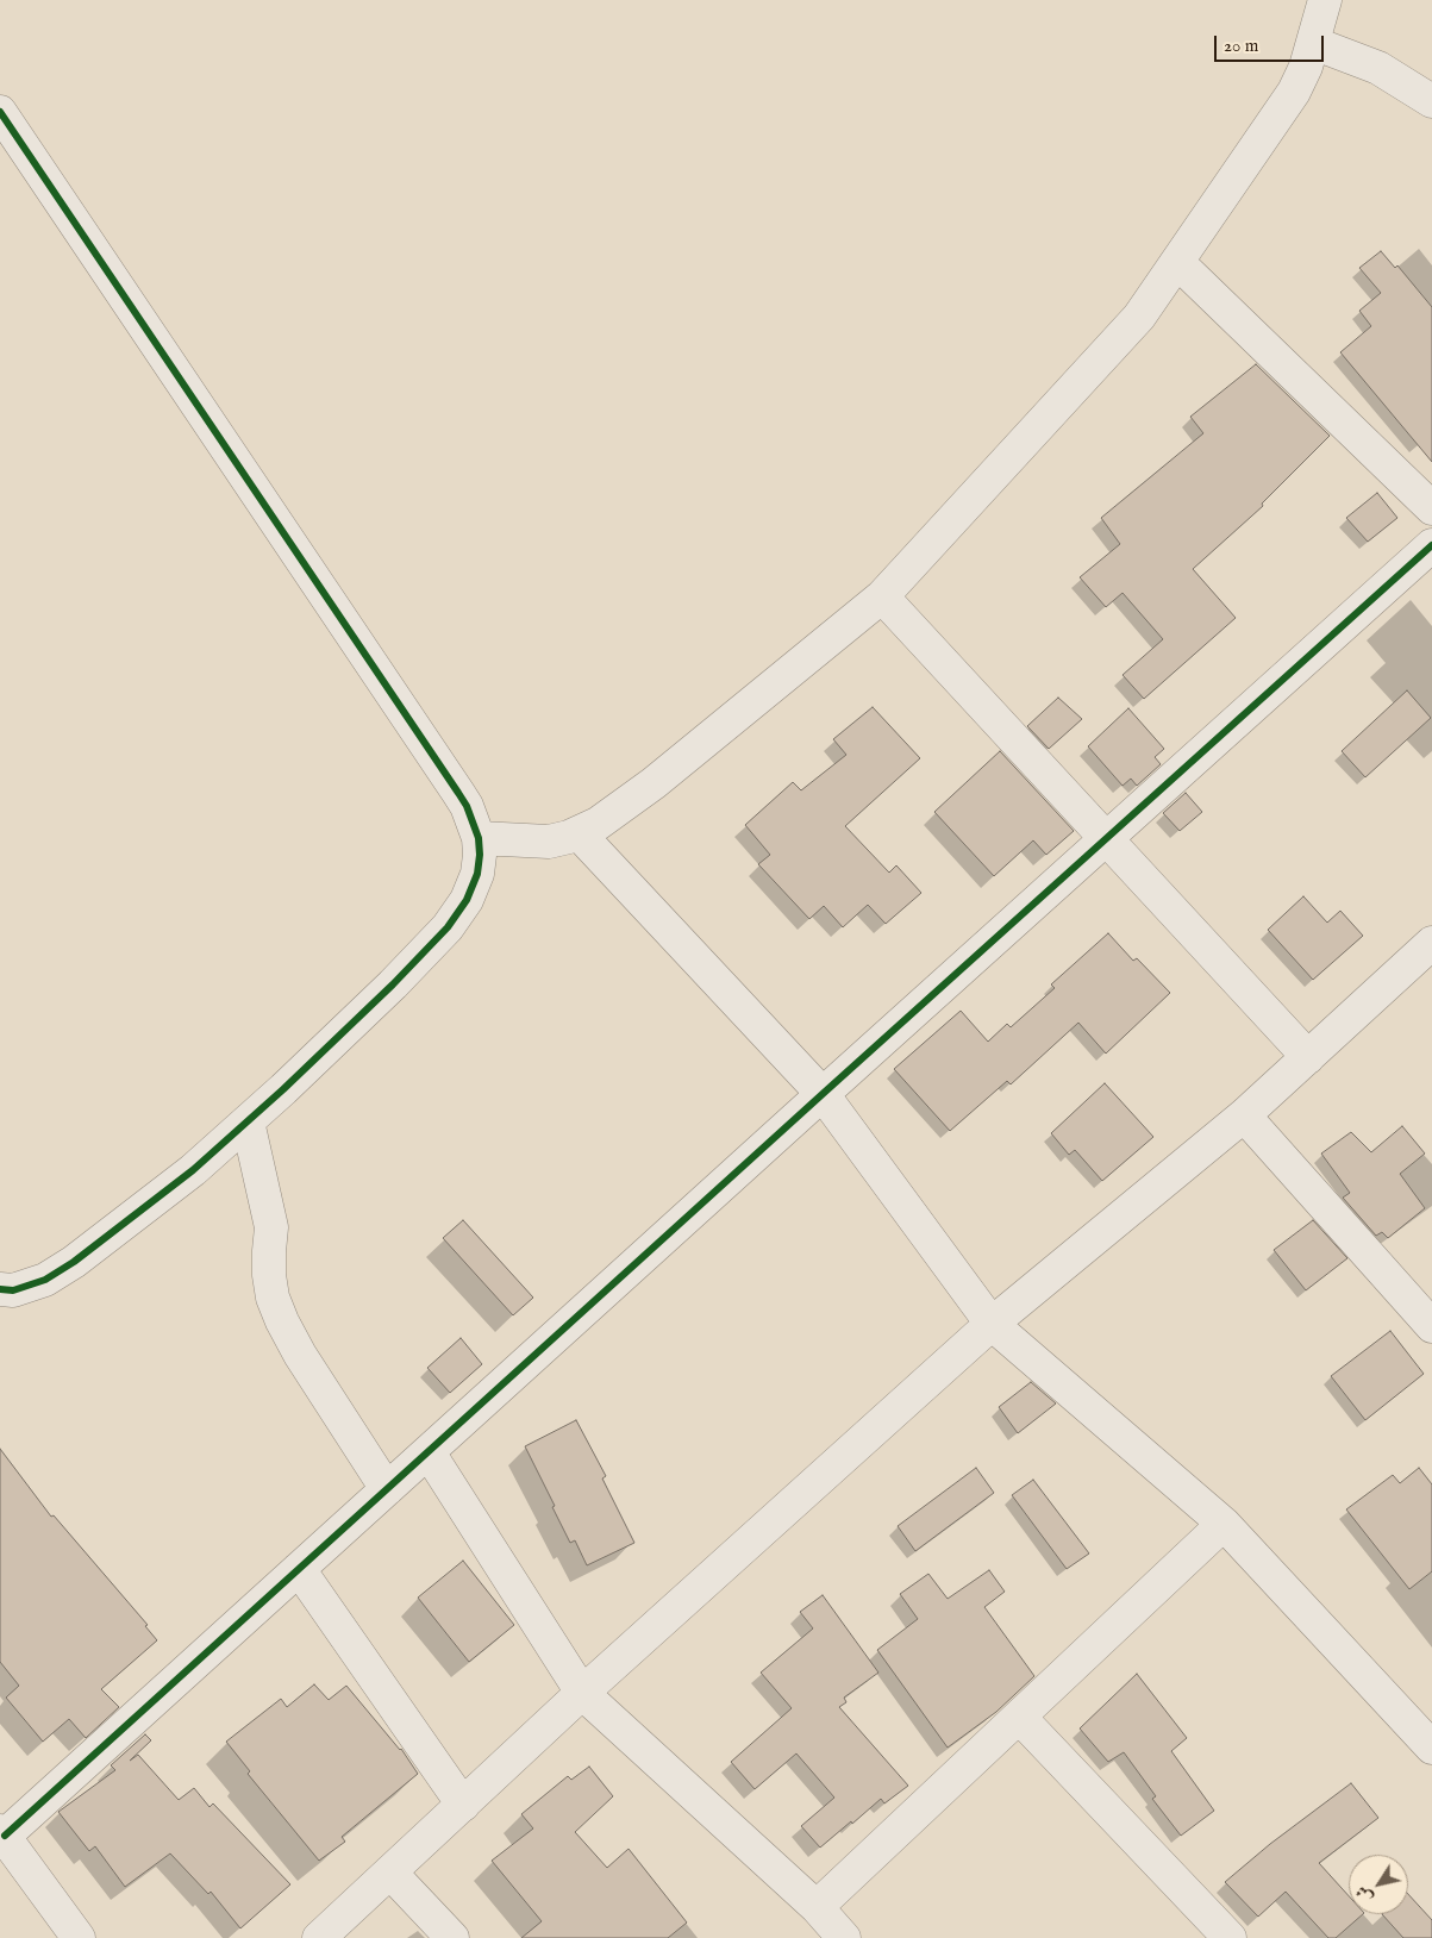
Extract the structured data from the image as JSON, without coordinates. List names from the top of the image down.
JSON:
{
  "scale_bar": "20 m",
  "north": "bottom left"
}
